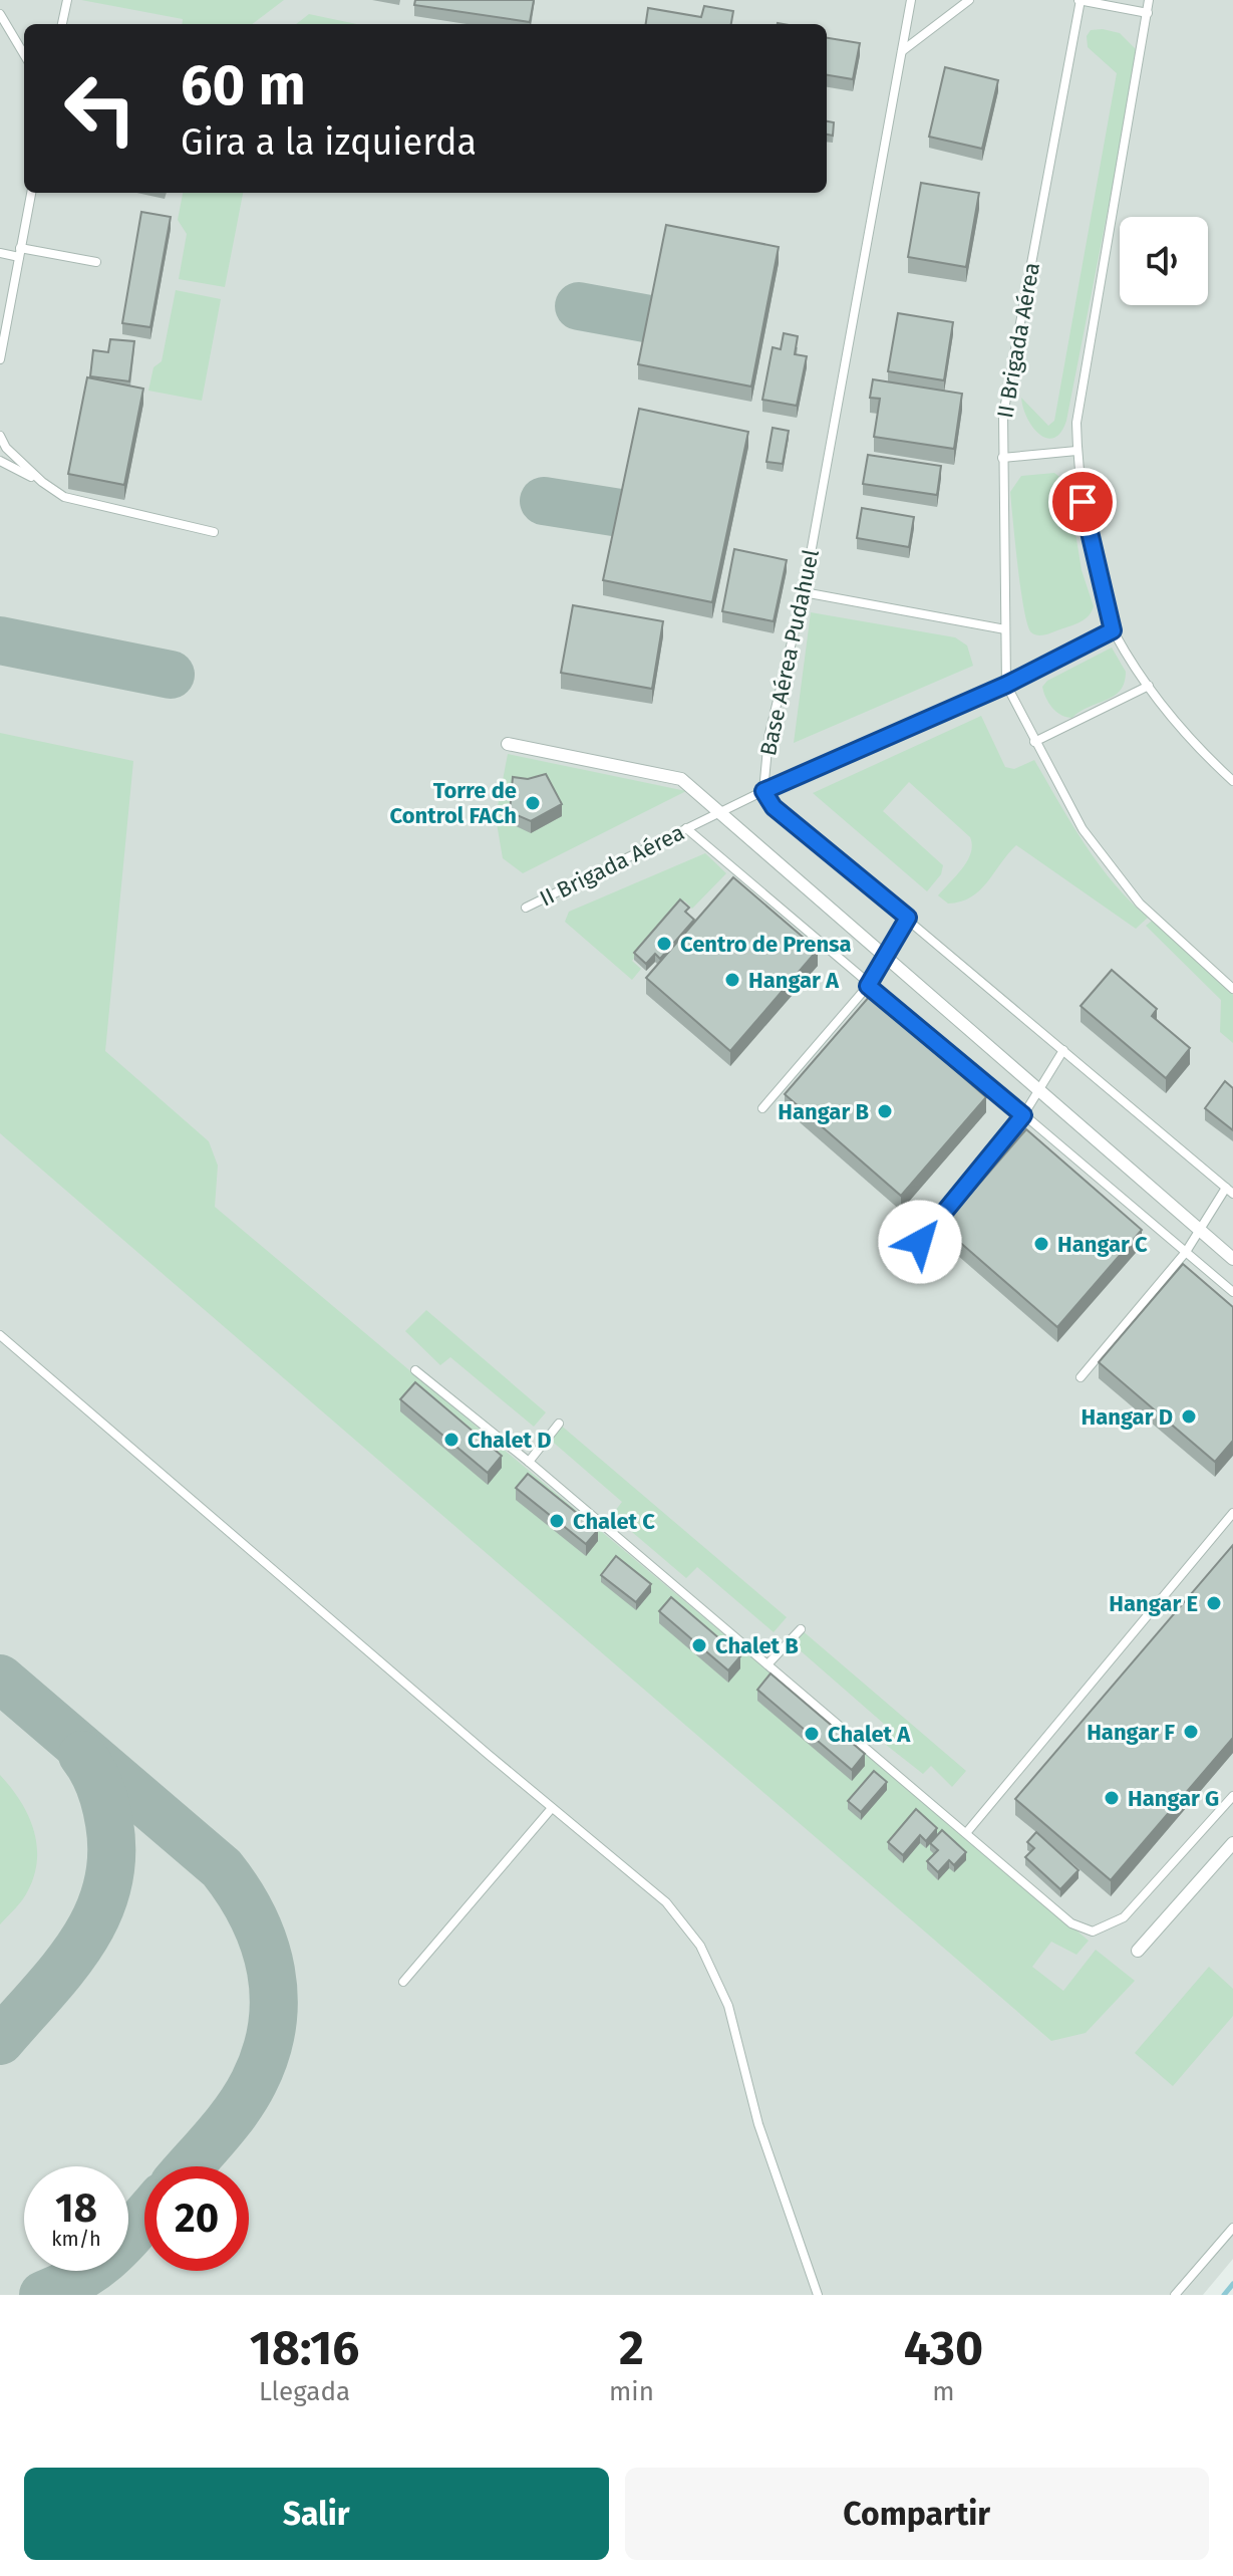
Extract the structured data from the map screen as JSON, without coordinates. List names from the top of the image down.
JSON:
{
  "streets": {
    "lane": ["II Brigada Aérea", "Base Aérea Pudahuel"]
  },
  "crossings": [
    ["II Brigada Aérea", "Base Aérea Pudahuel"]
  ],
  "places": [
    "Torre de Control FACh",
    "Centro de Prensa",
    "Hangar A",
    "Hangar B",
    "Hangar C",
    "Hangar D",
    "Chalet D",
    "Chalet C",
    "Hangar E",
    "Chalet B",
    "Hangar F",
    "Chalet A",
    "Hangar G"
  ],
  "page": {
    "turn": ["60 m", "Gira a la izquierda"],
    "speed": "18 km/h",
    "limit": "20",
    "eta": [
      "18:16",
      "Llegada",
      "2",
      "min",
      "430",
      "m"
    ],
    "buttons": ["Salir", "Compartir"]
  }
}
